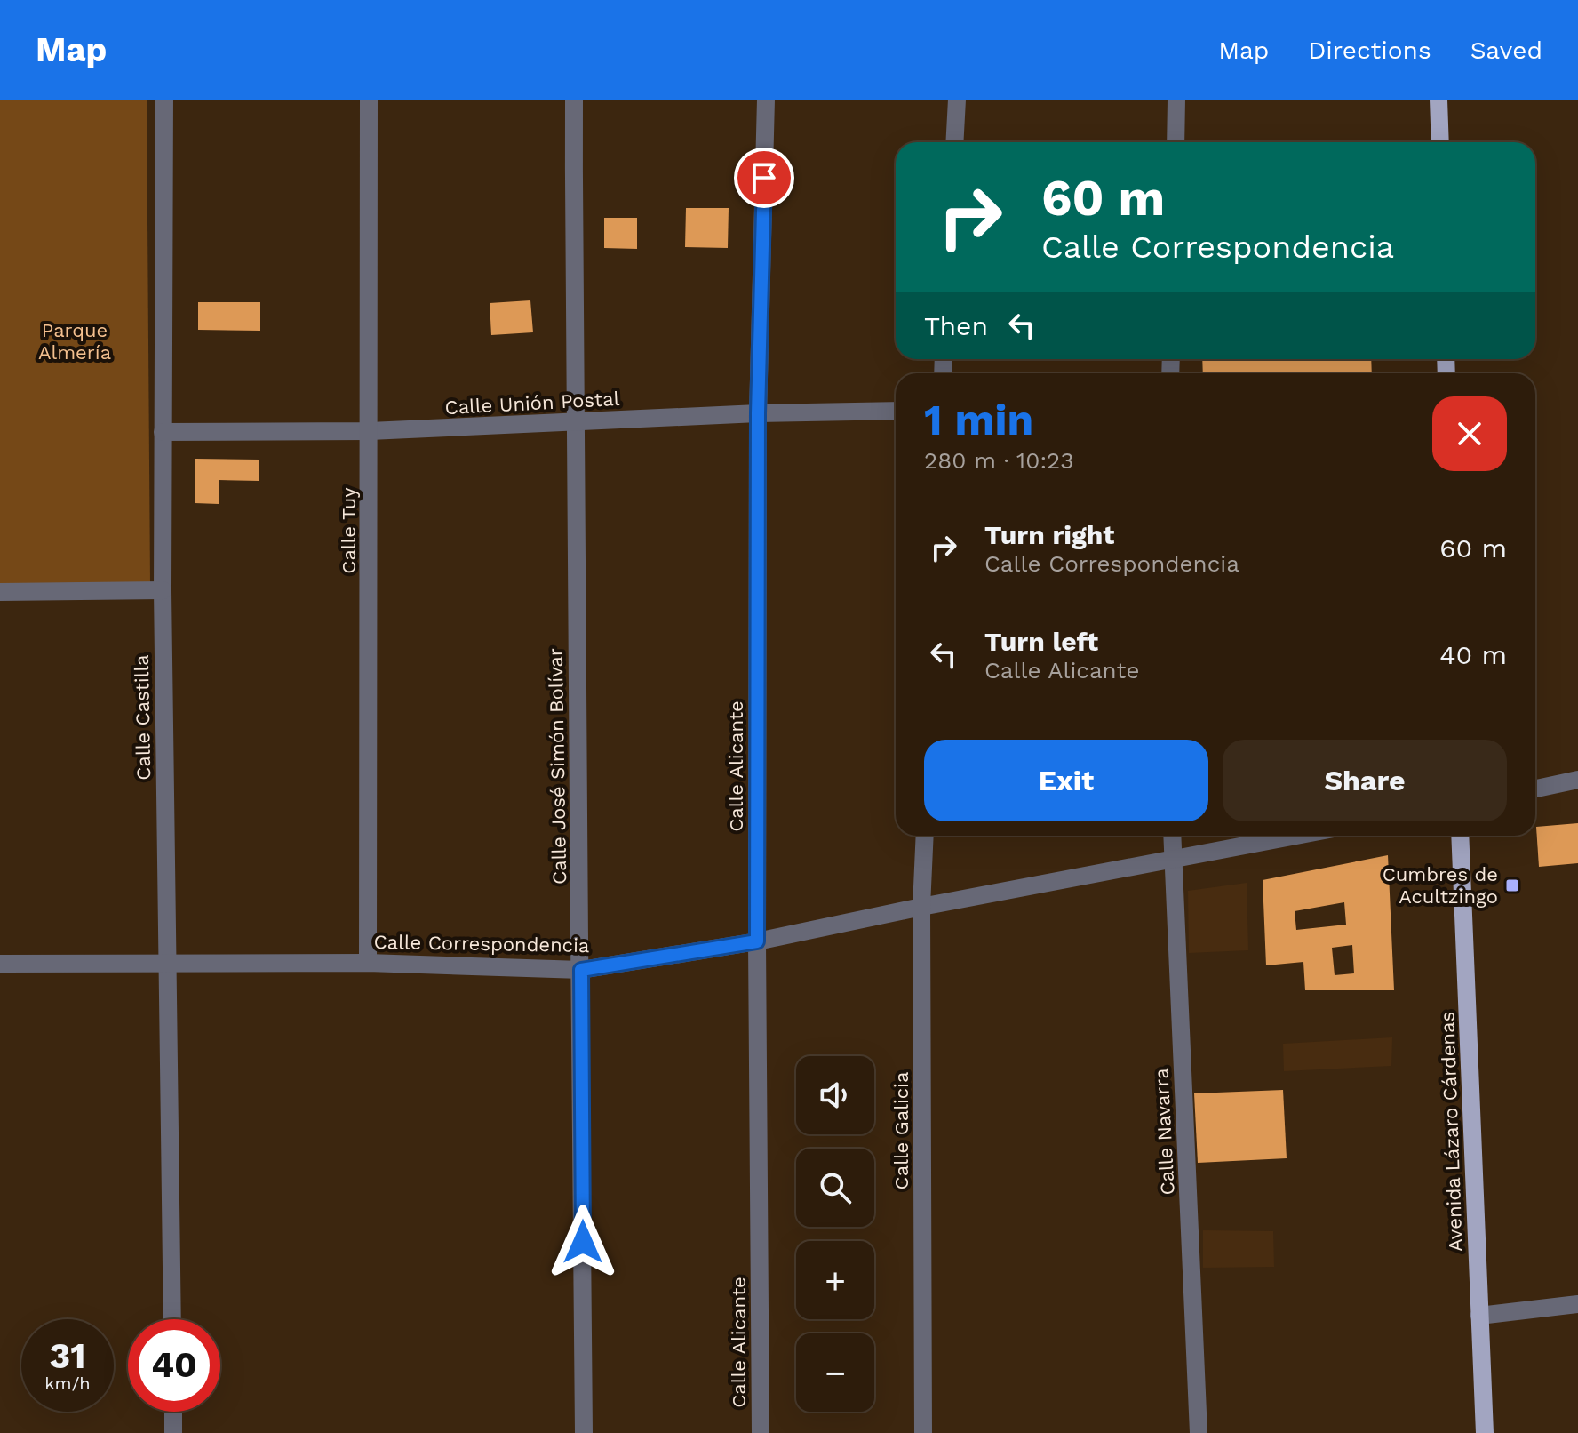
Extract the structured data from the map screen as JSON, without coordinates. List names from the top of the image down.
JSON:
{
  "streets": {
    "main road": ["Avenida Lázaro Cárdenas"],
    "street": [
      "Calle Unión Postal",
      "Calle Tuy",
      "Calle Castilla",
      "Calle José Simón Bolívar",
      "Calle Alicante",
      "Calle Correspondencia",
      "Calle Galicia",
      "Calle Navarra"
    ]
  },
  "crossings": [
    ["Calle Unión Postal", "Calle Tuy"],
    ["Calle Unión Postal", "Calle Castilla"],
    ["Calle Unión Postal", "Calle José Simón Bolívar"],
    ["Calle Unión Postal", "Calle Alicante"],
    ["Calle Tuy", "Calle Correspondencia"],
    ["Calle Castilla", "Calle Correspondencia"],
    ["Calle José Simón Bolívar", "Calle Correspondencia"],
    ["Calle Alicante", "Calle Correspondencia"],
    ["Calle Correspondencia", "Calle Galicia"],
    ["Calle Correspondencia", "Calle Navarra"]
  ],
  "parks": ["Parque Almería"],
  "places": {
    "transit": ["Cumbres de Acultzingo"]
  },
  "page": {
    "header": "Map",
    "nav": ["Map", "Directions", "Saved"],
    "turn": ["60 m", "Calle Correspondencia"],
    "then": "Then",
    "heading": ["1 min", "280 m · 10:23"],
    "list": [
      {
        "name": "Turn right",
        "note": "Calle Correspondencia",
        "value": "60 m"
      },
      {
        "name": "Turn left",
        "note": "Calle Alicante",
        "value": "40 m"
      }
    ],
    "buttons": ["Exit", "Share"],
    "map_buttons": ["+", "−"],
    "speed": "31 km/h",
    "limit": "40"
  }
}
